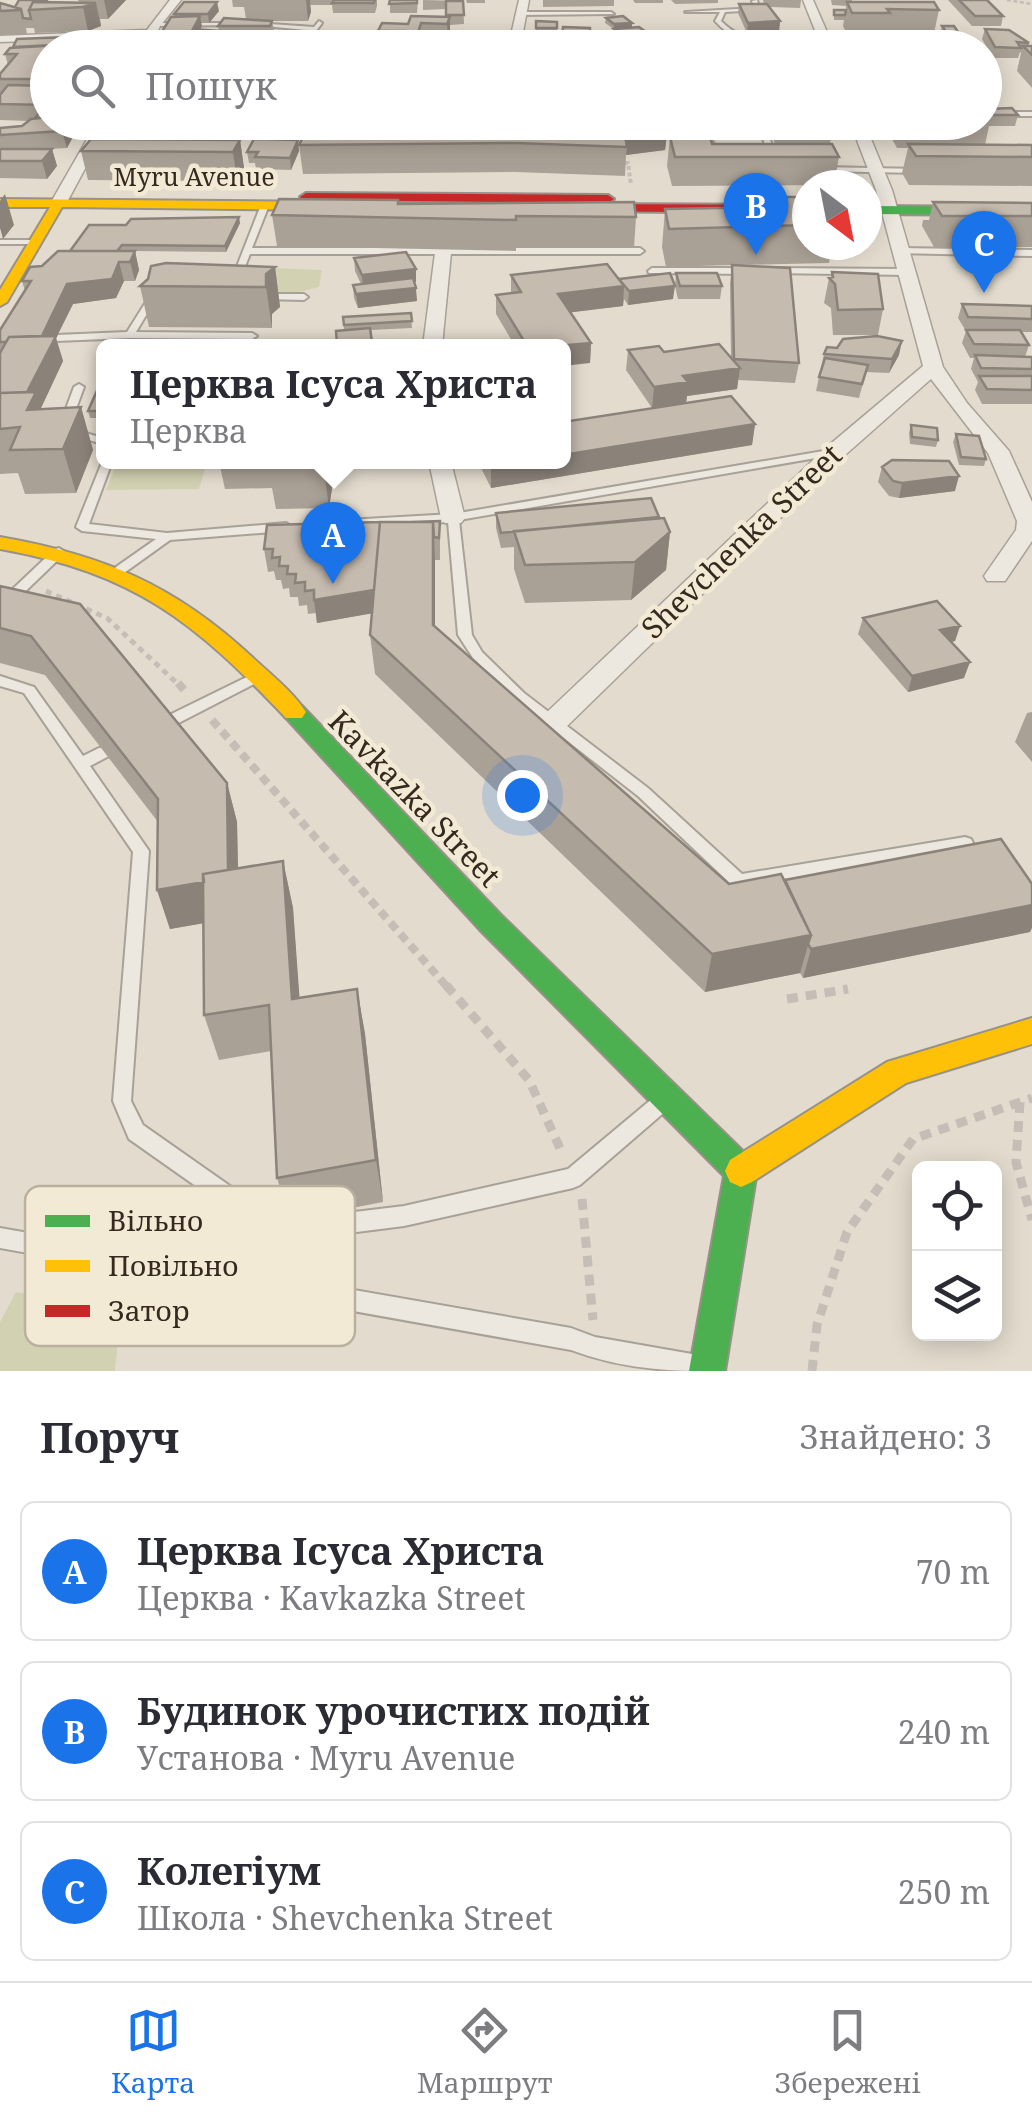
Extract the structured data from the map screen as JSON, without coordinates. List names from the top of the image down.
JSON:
{
  "streets": {
    "street": ["Myru Avenue", "Shevchenka Street", "Kavkazka Street"]
  },
  "legend": ["Вільно", "Повільно", "Затор"],
  "north": "bottom right",
  "page": {
    "search": "Пошук",
    "pins": ["B", "C", "A"],
    "popup": ["Церква Ісуса Христа", "Церква"],
    "heading": ["Поруч", "Знайдено: 3"],
    "list": [
      {
        "mark": "A",
        "name": "Церква Ісуса Христа",
        "note": "Церква · Kavkazka Street",
        "value": "70 m"
      },
      {
        "mark": "B",
        "name": "Будинок урочистих подій",
        "note": "Установа · Myru Avenue",
        "value": "240 m"
      },
      {
        "mark": "C",
        "name": "Колегіум",
        "note": "Школа · Shevchenka Street",
        "value": "250 m"
      }
    ],
    "nav": ["Карта", "Маршрут", "Збережені"]
  }
}
